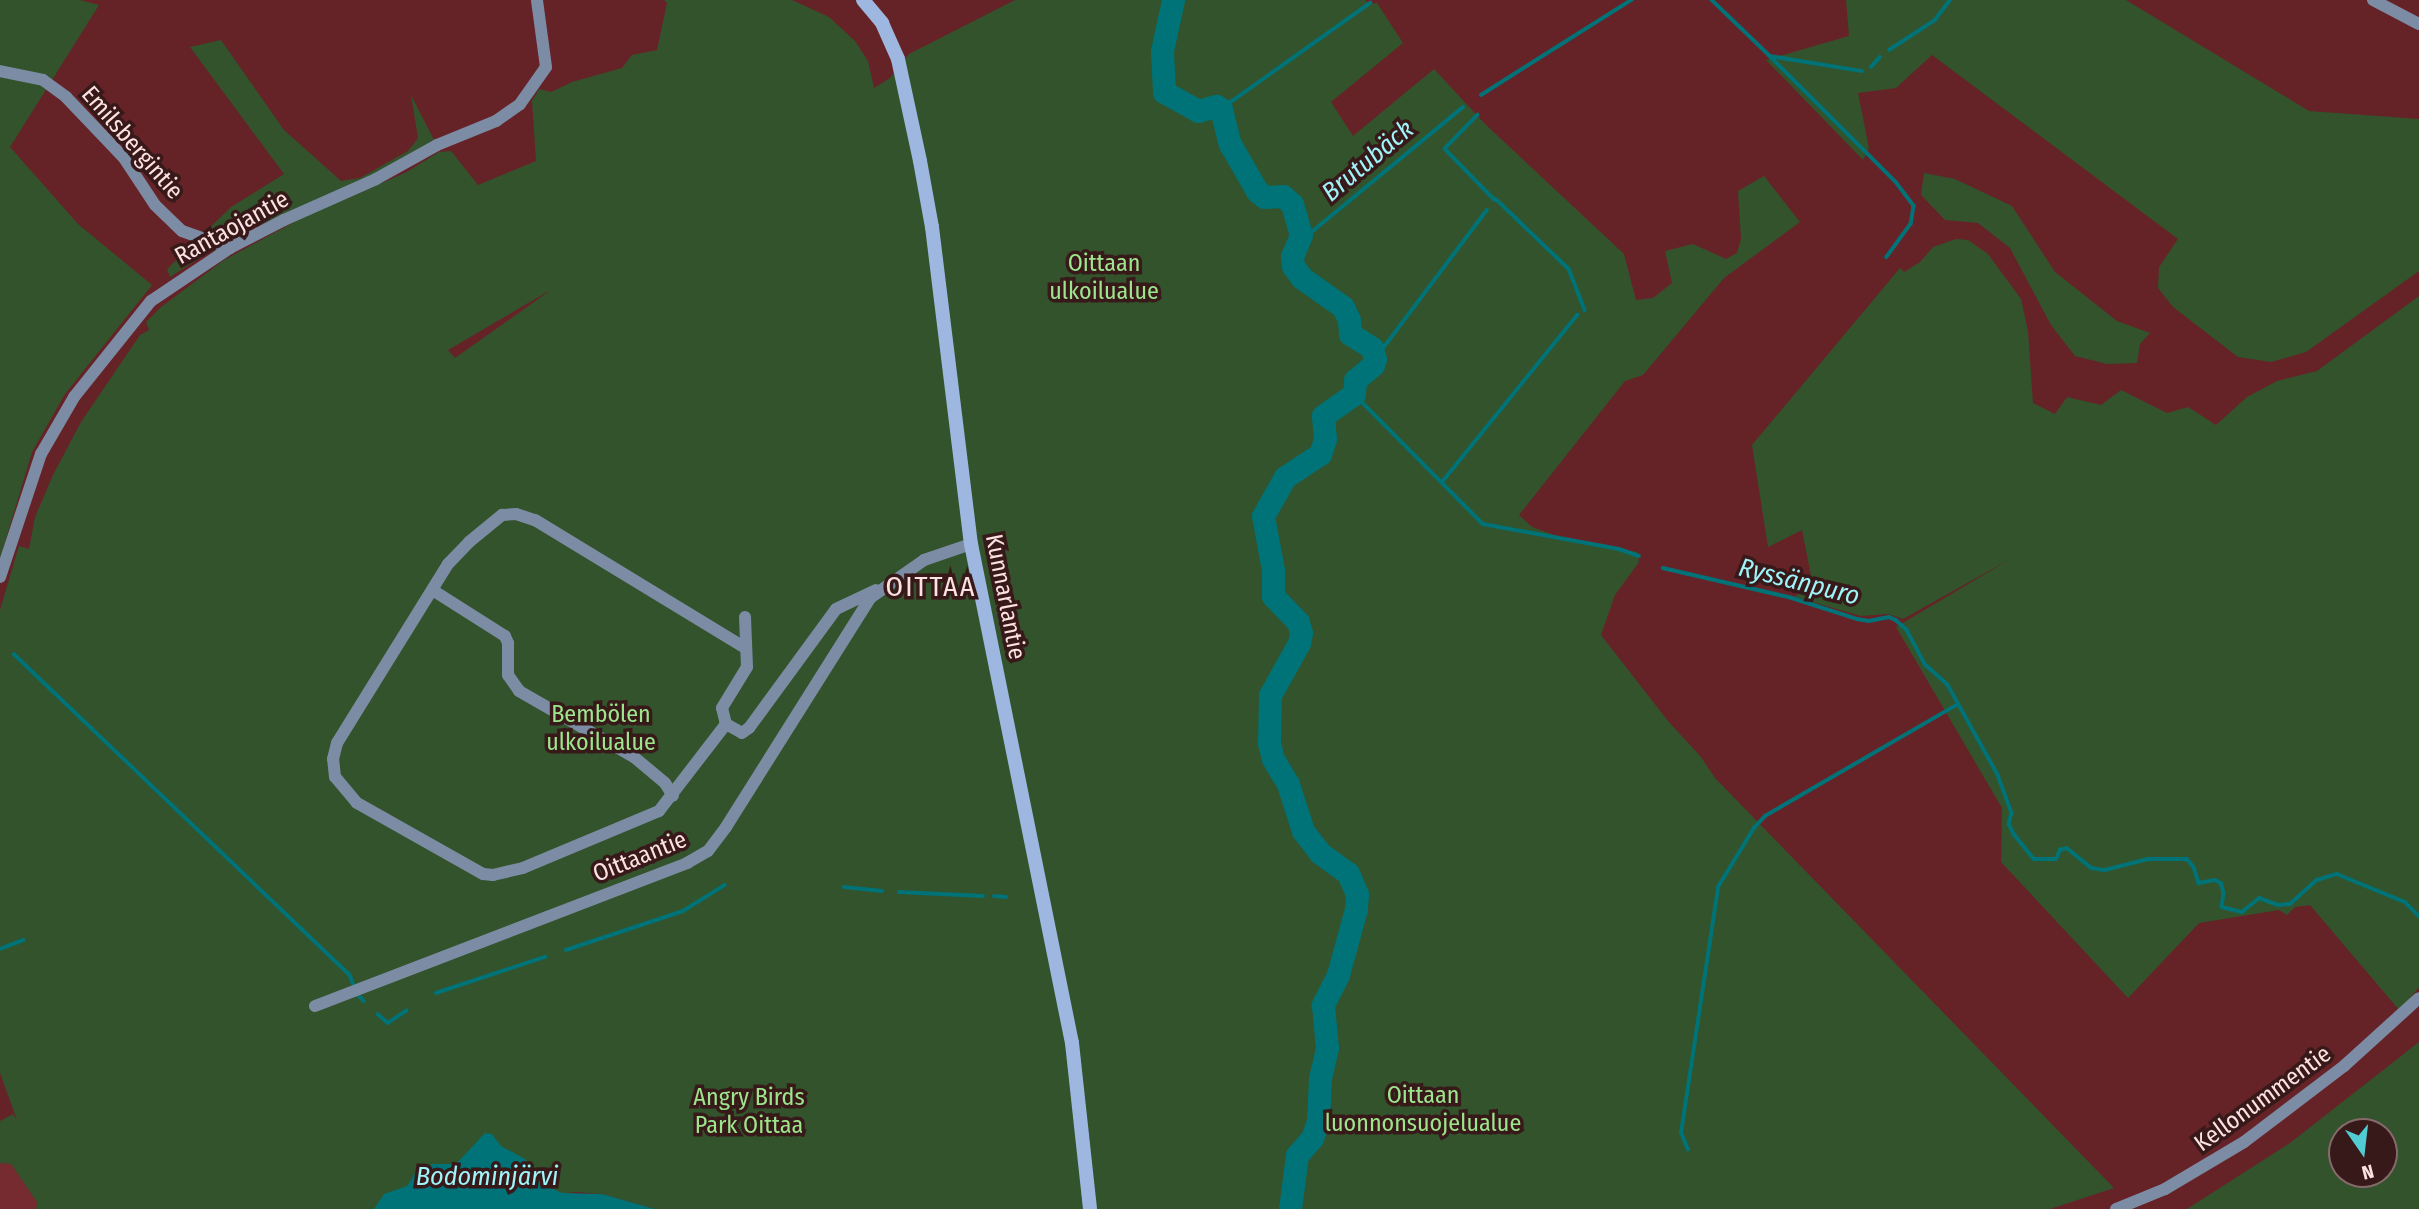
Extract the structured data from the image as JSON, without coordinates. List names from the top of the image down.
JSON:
{
  "streets": {
    "main road": ["Kunnarlantie"],
    "street": [
      "Emilsbergintie",
      "Rantaojantie",
      "Oittaantie",
      "Kellonummentie"
    ]
  },
  "crossings": [
    ["Emilsbergintie", "Rantaojantie"],
    ["Kunnarlantie", "Oittaantie"]
  ],
  "districts": ["OITTAA"],
  "water": ["Brutubäck", "Ryssänpuro", "Bodominjärvi"],
  "parks": [
    "Oittaan ulkoilualue",
    "Bembölen ulkoilualue",
    "Oittaan luonnonsuojelualue",
    "Angry Birds Park Oittaa"
  ],
  "north": "bottom"
}
